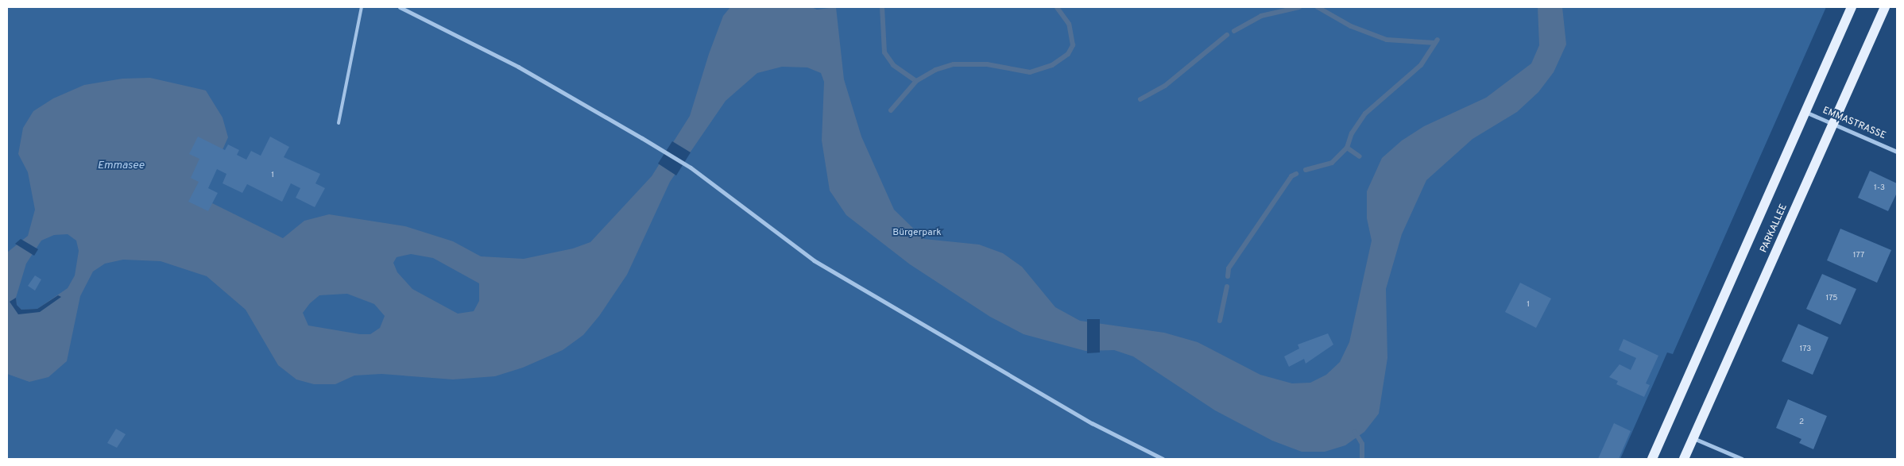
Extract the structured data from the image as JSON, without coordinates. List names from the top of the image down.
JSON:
{
  "streets": {
    "main road": ["PARKALLEE"],
    "street": ["EMMASTRASSE"]
  },
  "crossings": [
    ["EMMASTRASSE", "PARKALLEE"]
  ],
  "water": ["Emmasee"],
  "parks": ["Bürgerpark"],
  "house_numbers": [
    "1",
    "1-3",
    "177",
    "175",
    "1",
    "173",
    "2"
  ]
}
